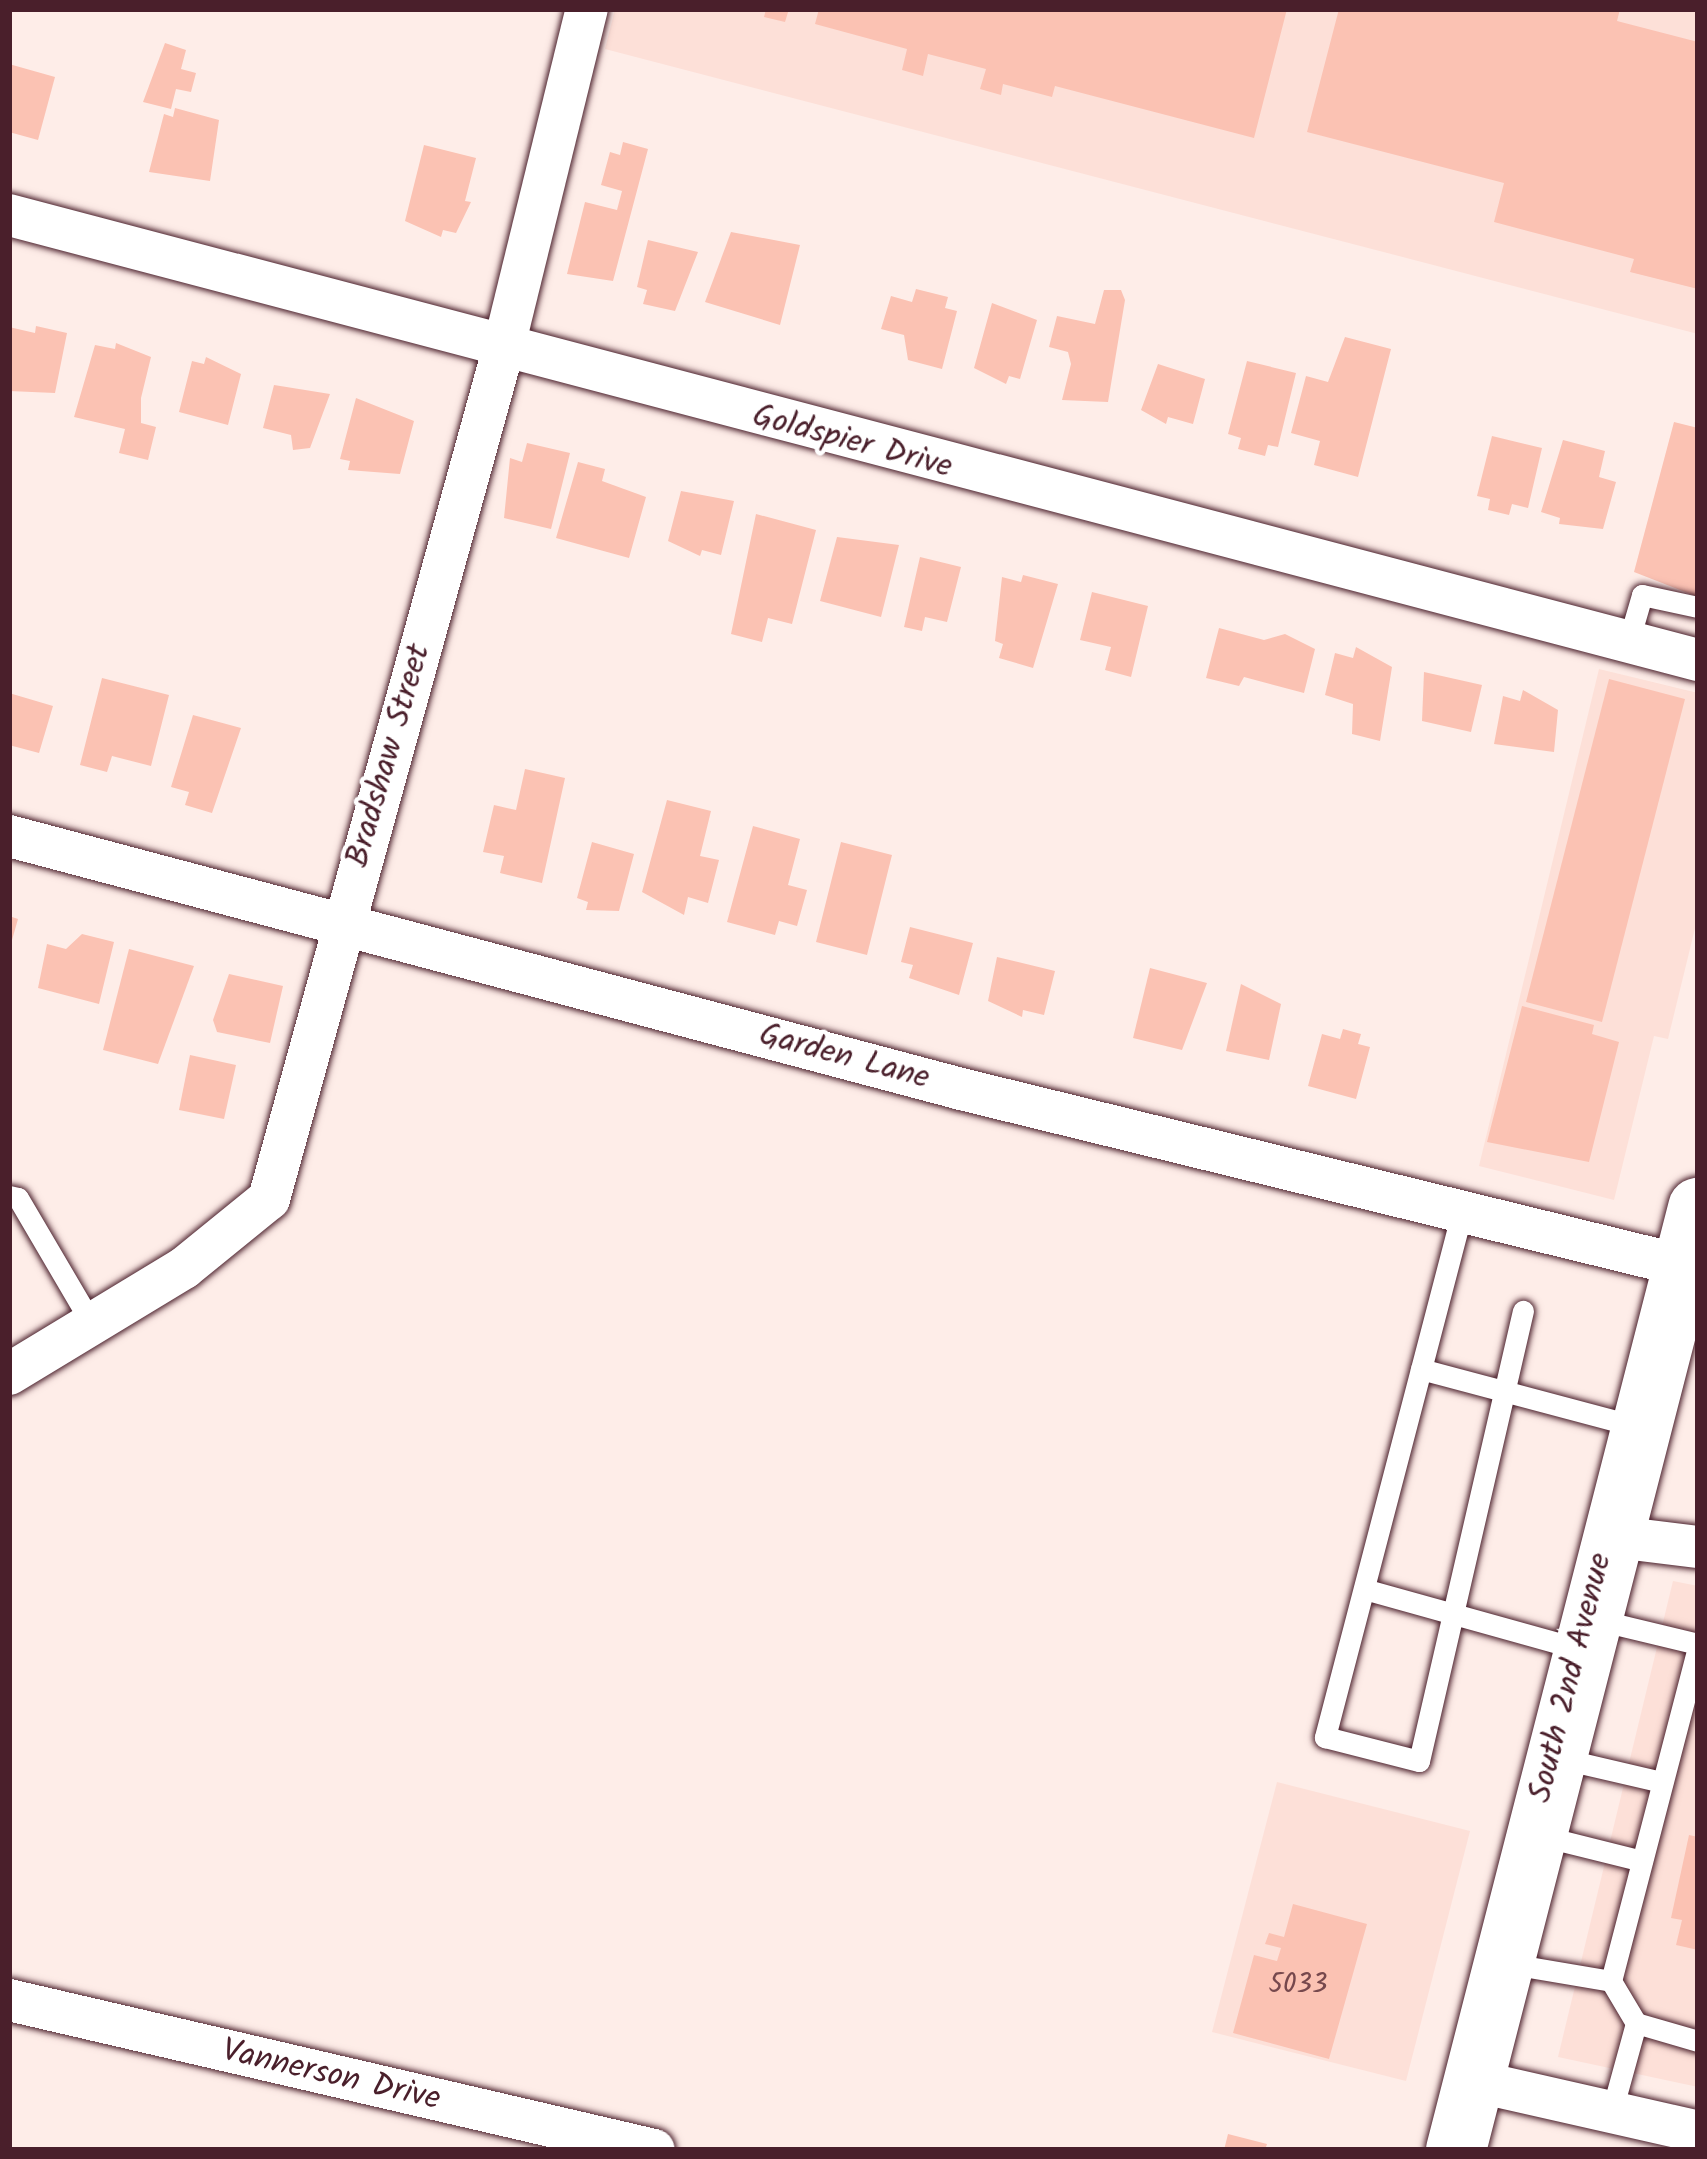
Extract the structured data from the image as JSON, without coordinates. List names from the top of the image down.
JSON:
{
  "streets": {
    "main road": ["South 2nd Avenue"],
    "street": [
      "Goldspier Drive",
      "Bradshaw Street",
      "Garden Lane",
      "Vannerson Drive"
    ]
  },
  "crossings": [
    ["Goldspier Drive", "Bradshaw Street"],
    ["Bradshaw Street", "Garden Lane"],
    ["Garden Lane", "South 2nd Avenue"]
  ],
  "house_numbers": ["5033"]
}
